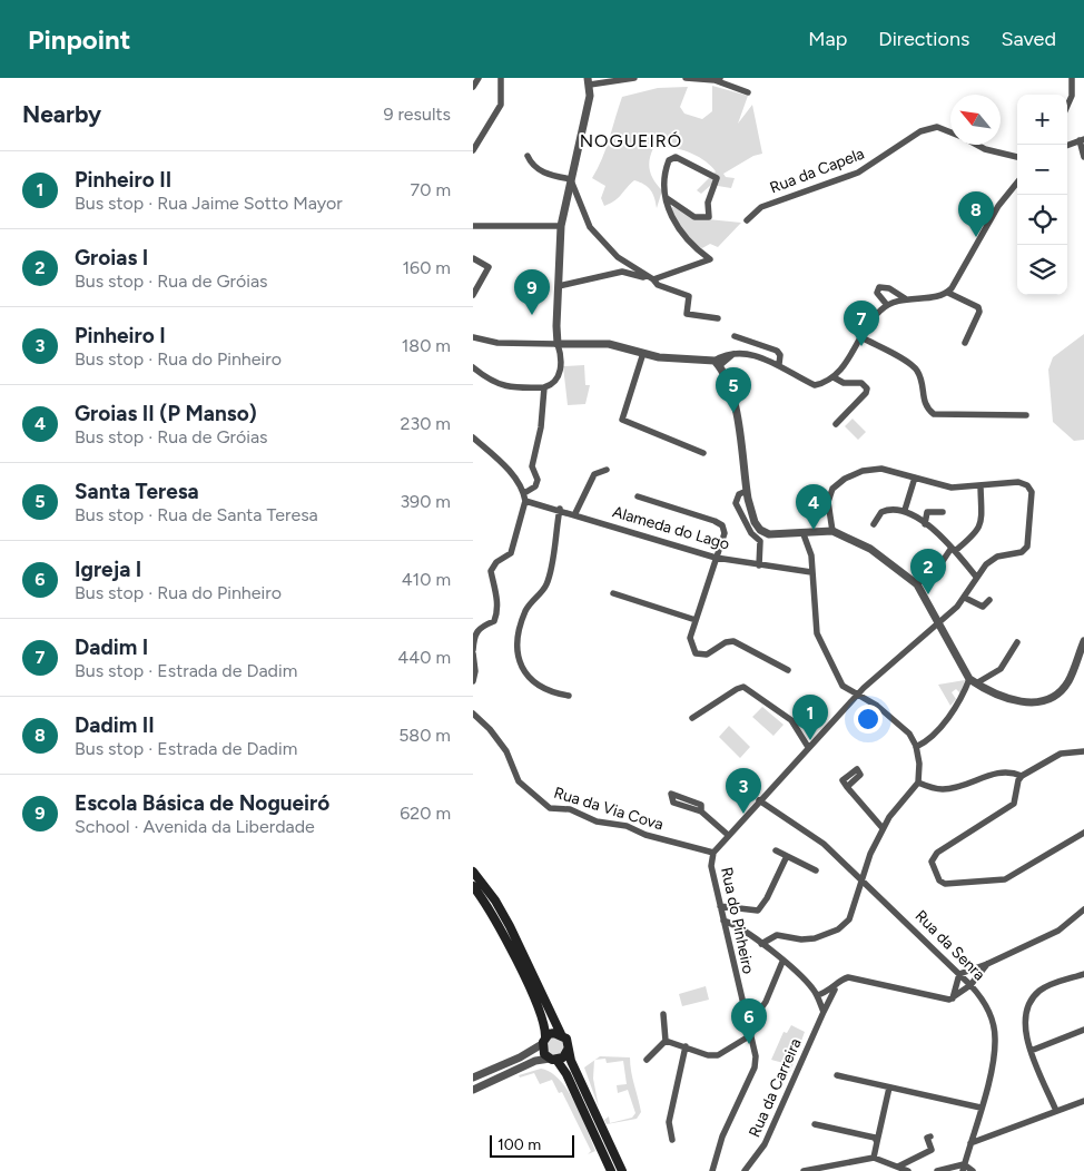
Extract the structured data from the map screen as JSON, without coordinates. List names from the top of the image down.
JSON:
{
  "streets": {
    "street": [
      "Rua da Capela",
      "Alameda do Lago",
      "Rua da Via Cova",
      "Rua do Pinheiro",
      "Rua da Senra",
      "Rua da Carreira"
    ]
  },
  "crossings": [
    ["Rua da Via Cova", "Rua do Pinheiro"],
    ["Rua da Via Cova", "Rua da Senra"],
    ["Rua do Pinheiro", "Rua da Senra"]
  ],
  "districts": ["NOGUEIRÓ"],
  "scale_bar": "100 m",
  "north": "top left",
  "page": {
    "header": "Pinpoint",
    "nav": ["Map", "Directions", "Saved"],
    "heading": ["Nearby", "9 results"],
    "map_buttons": ["+", "−"],
    "list": [
      {
        "mark": "1",
        "name": "Pinheiro II",
        "note": "Bus stop · Rua Jaime Sotto Mayor",
        "value": "70 m"
      },
      {
        "mark": "2",
        "name": "Groias I",
        "note": "Bus stop · Rua de Gróias",
        "value": "160 m"
      },
      {
        "mark": "3",
        "name": "Pinheiro I",
        "note": "Bus stop · Rua do Pinheiro",
        "value": "180 m"
      },
      {
        "mark": "4",
        "name": "Groias II (P Manso)",
        "note": "Bus stop · Rua de Gróias",
        "value": "230 m"
      },
      {
        "mark": "5",
        "name": "Santa Teresa",
        "note": "Bus stop · Rua de Santa Teresa",
        "value": "390 m"
      },
      {
        "mark": "6",
        "name": "Igreja I",
        "note": "Bus stop · Rua do Pinheiro",
        "value": "410 m"
      },
      {
        "mark": "7",
        "name": "Dadim I",
        "note": "Bus stop · Estrada de Dadim",
        "value": "440 m"
      },
      {
        "mark": "8",
        "name": "Dadim II",
        "note": "Bus stop · Estrada de Dadim",
        "value": "580 m"
      },
      {
        "mark": "9",
        "name": "Escola Básica de Nogueiró",
        "note": "School · Avenida da Liberdade",
        "value": "620 m"
      }
    ],
    "pins": [
      "8",
      "9",
      "7",
      "5",
      "4",
      "2",
      "1",
      "3",
      "6"
    ],
    "scale": "100 m"
  }
}
